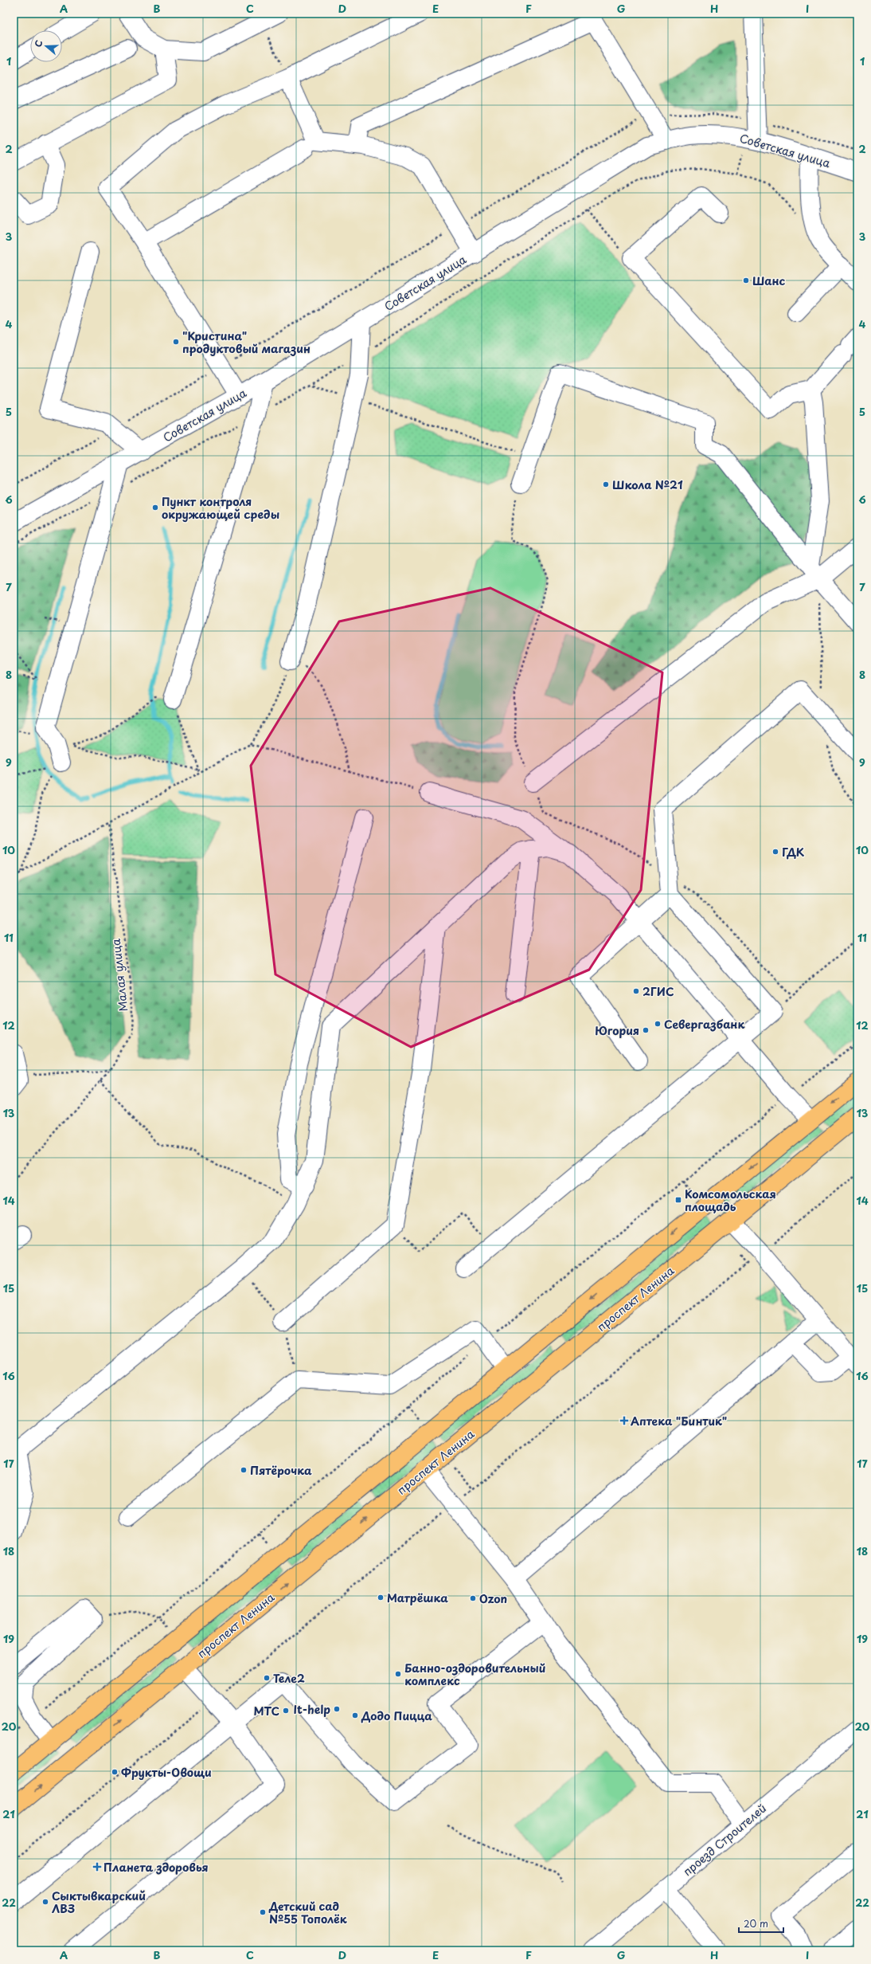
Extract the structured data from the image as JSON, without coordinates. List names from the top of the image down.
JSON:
{
  "streets": {
    "main road": ["проспект Ленина"],
    "street": ["Советская улица", "проезд Строителей"],
    "path": ["Малая улица"]
  },
  "places": {
    "other": [
      "Шанс",
      "\"Кристина\" продуктовый магазин",
      "Школа №21",
      "Пункт контроля окружающей среды",
      "ГДК",
      "2ГИС",
      "Севергазбанк",
      "Югория",
      "Пятёрочка",
      "Матрёшка",
      "Ozon",
      "Банно-оздоровительный комплекс",
      "Теле2",
      "It-help",
      "МТС",
      "Додо Пицца",
      "Фрукты-Овощи",
      "Сыктывкарский ЛВЗ",
      "Детский сад №55 Тополёк"
    ],
    "transit": ["Комсомольская площадь"],
    "health": ["Аптека \"Бинтик\"", "Планета здоровья"]
  },
  "scale_bar": "20 m",
  "north": "left",
  "grid": {
    "columns": [
      "A",
      "B",
      "C",
      "D",
      "E",
      "F",
      "G",
      "H",
      "I"
    ],
    "rows": [
      "1",
      "2",
      "3",
      "4",
      "5",
      "6",
      "7",
      "8",
      "9",
      "10",
      "11",
      "12",
      "13",
      "14",
      "15",
      "16",
      "17",
      "18",
      "19",
      "20",
      "21",
      "22"
    ]
  }
}
